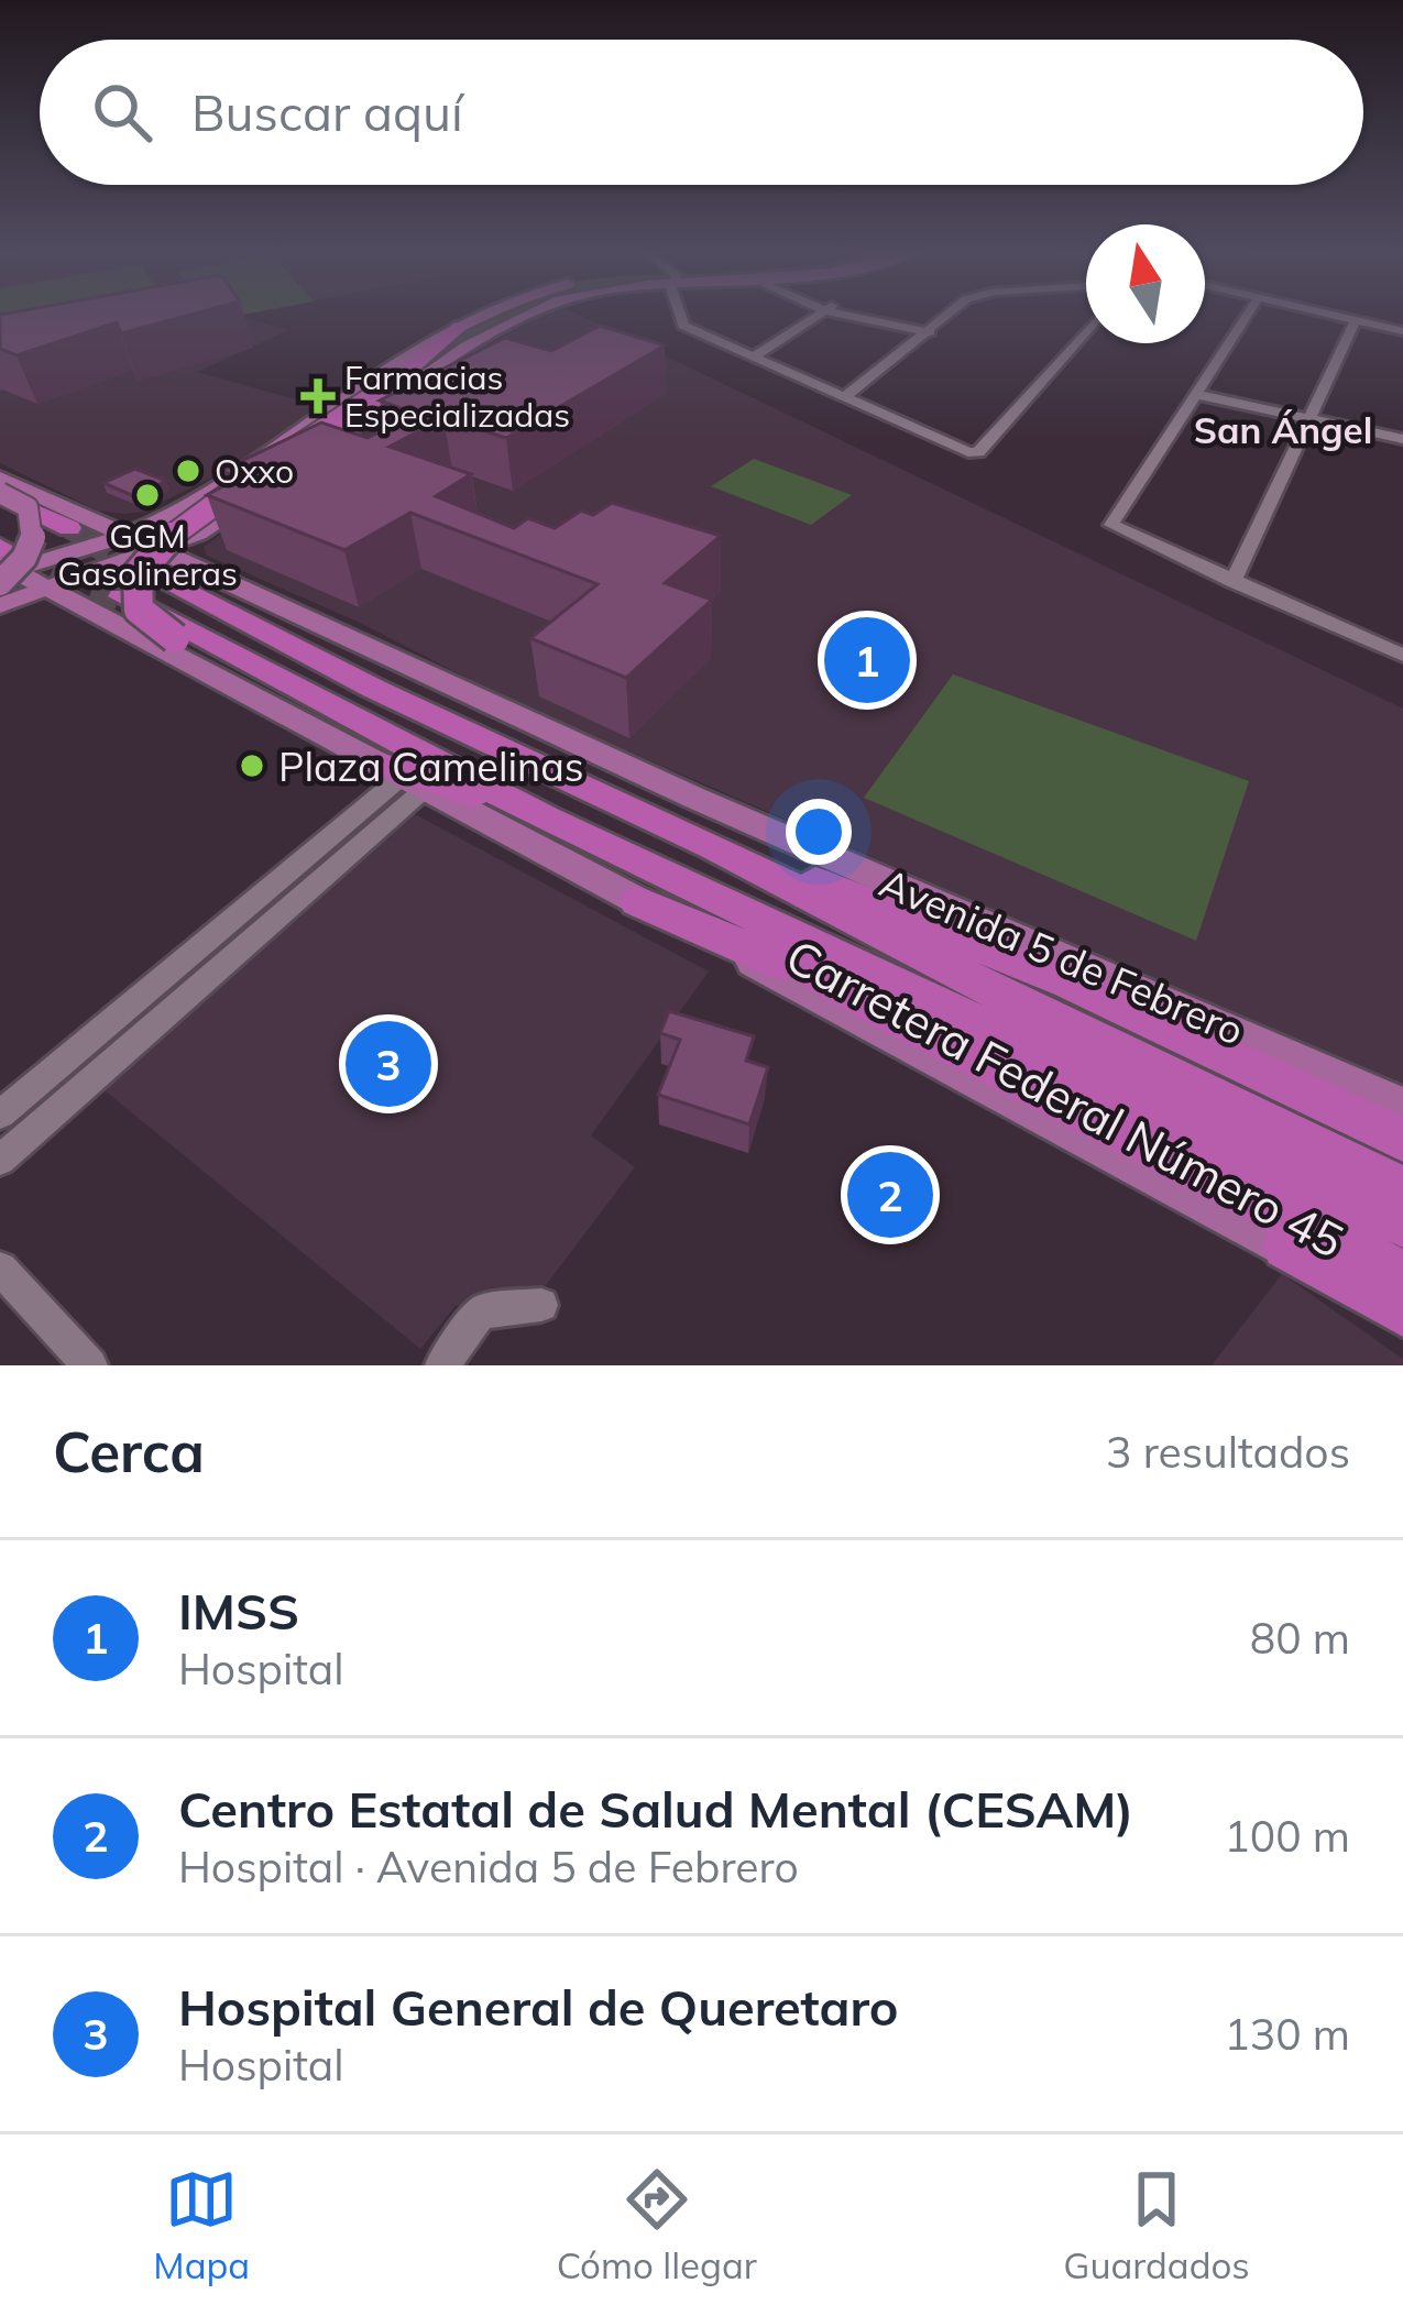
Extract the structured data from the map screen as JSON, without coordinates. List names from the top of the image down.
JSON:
{
  "streets": {
    "highway": ["Avenida 5 de Febrero", "Carretera Federal Número 45"]
  },
  "crossings": [
    ["Avenida 5 de Febrero", "Carretera Federal Número 45"]
  ],
  "districts": ["San Ángel"],
  "places": {
    "health": ["Farmacias Especializadas"],
    "other": ["Oxxo", "GGM Gasolineras", "Plaza Camelinas"]
  },
  "north": "top",
  "page": {
    "search": "Buscar aquí",
    "pins": ["1", "3", "2"],
    "heading": ["Cerca", "3 resultados"],
    "list": [
      {
        "mark": "1",
        "name": "IMSS",
        "note": "Hospital",
        "value": "80 m"
      },
      {
        "mark": "2",
        "name": "Centro Estatal de Salud Mental (CESAM)",
        "note": "Hospital · Avenida 5 de Febrero",
        "value": "100 m"
      },
      {
        "mark": "3",
        "name": "Hospital General de Queretaro",
        "note": "Hospital",
        "value": "130 m"
      }
    ],
    "nav": ["Mapa", "Cómo llegar", "Guardados"]
  }
}
